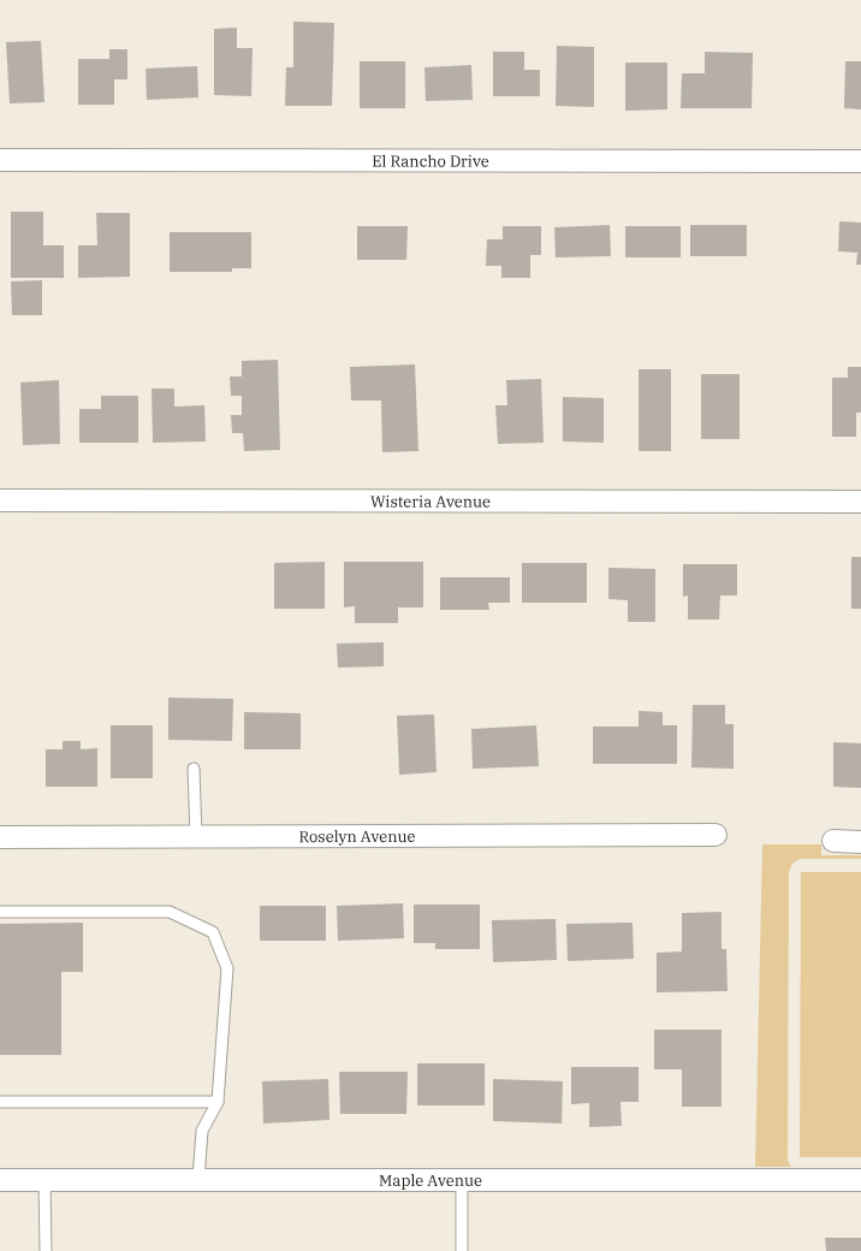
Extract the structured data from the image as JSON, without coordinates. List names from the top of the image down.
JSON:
{
  "streets": {
    "street": [
      "El Rancho Drive",
      "Wisteria Avenue",
      "Roselyn Avenue",
      "Maple Avenue"
    ]
  }
}
